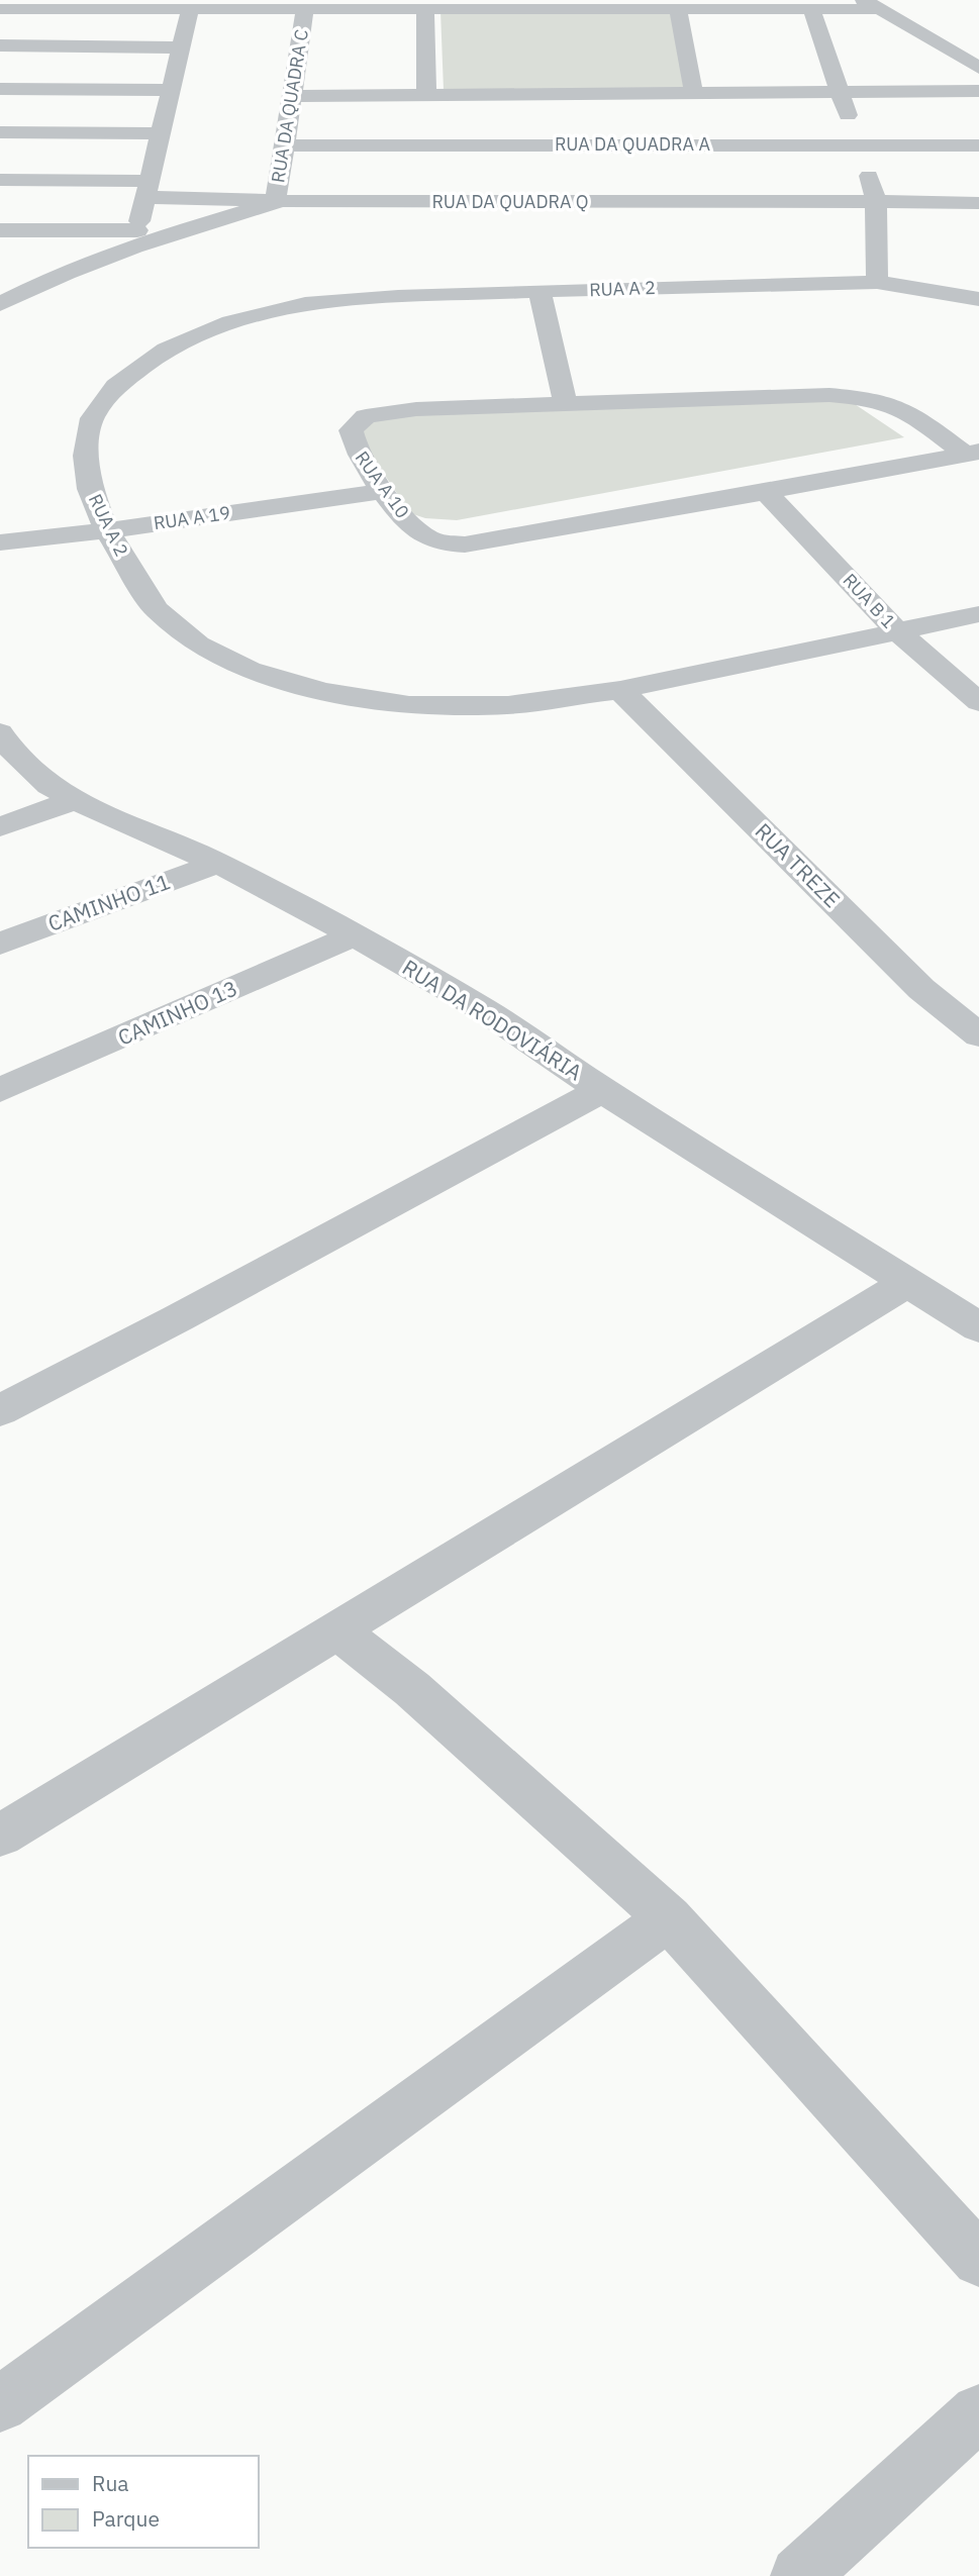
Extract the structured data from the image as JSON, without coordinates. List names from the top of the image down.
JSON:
{
  "streets": {
    "street": [
      "RUA DA QUADRA C",
      "RUA DA QUADRA A",
      "RUA DA QUADRA Q",
      "RUA A 2",
      "RUA A 10",
      "RUA A 19",
      "RUA B 1",
      "RUA TREZE",
      "CAMINHO 11",
      "CAMINHO 13",
      "RUA DA RODOVIÁRIA"
    ]
  },
  "crossings": [
    ["RUA DA QUADRA C", "RUA DA QUADRA A"],
    ["RUA DA QUADRA C", "RUA DA QUADRA Q"],
    ["RUA A 2", "RUA A 19"],
    ["RUA A 2", "RUA B 1"],
    ["RUA A 2", "RUA TREZE"],
    ["RUA A 10", "RUA A 19"],
    ["RUA A 10", "RUA B 1"],
    ["CAMINHO 11", "RUA DA RODOVIÁRIA"],
    ["CAMINHO 13", "RUA DA RODOVIÁRIA"]
  ],
  "legend": ["Rua", "Parque"]
}
